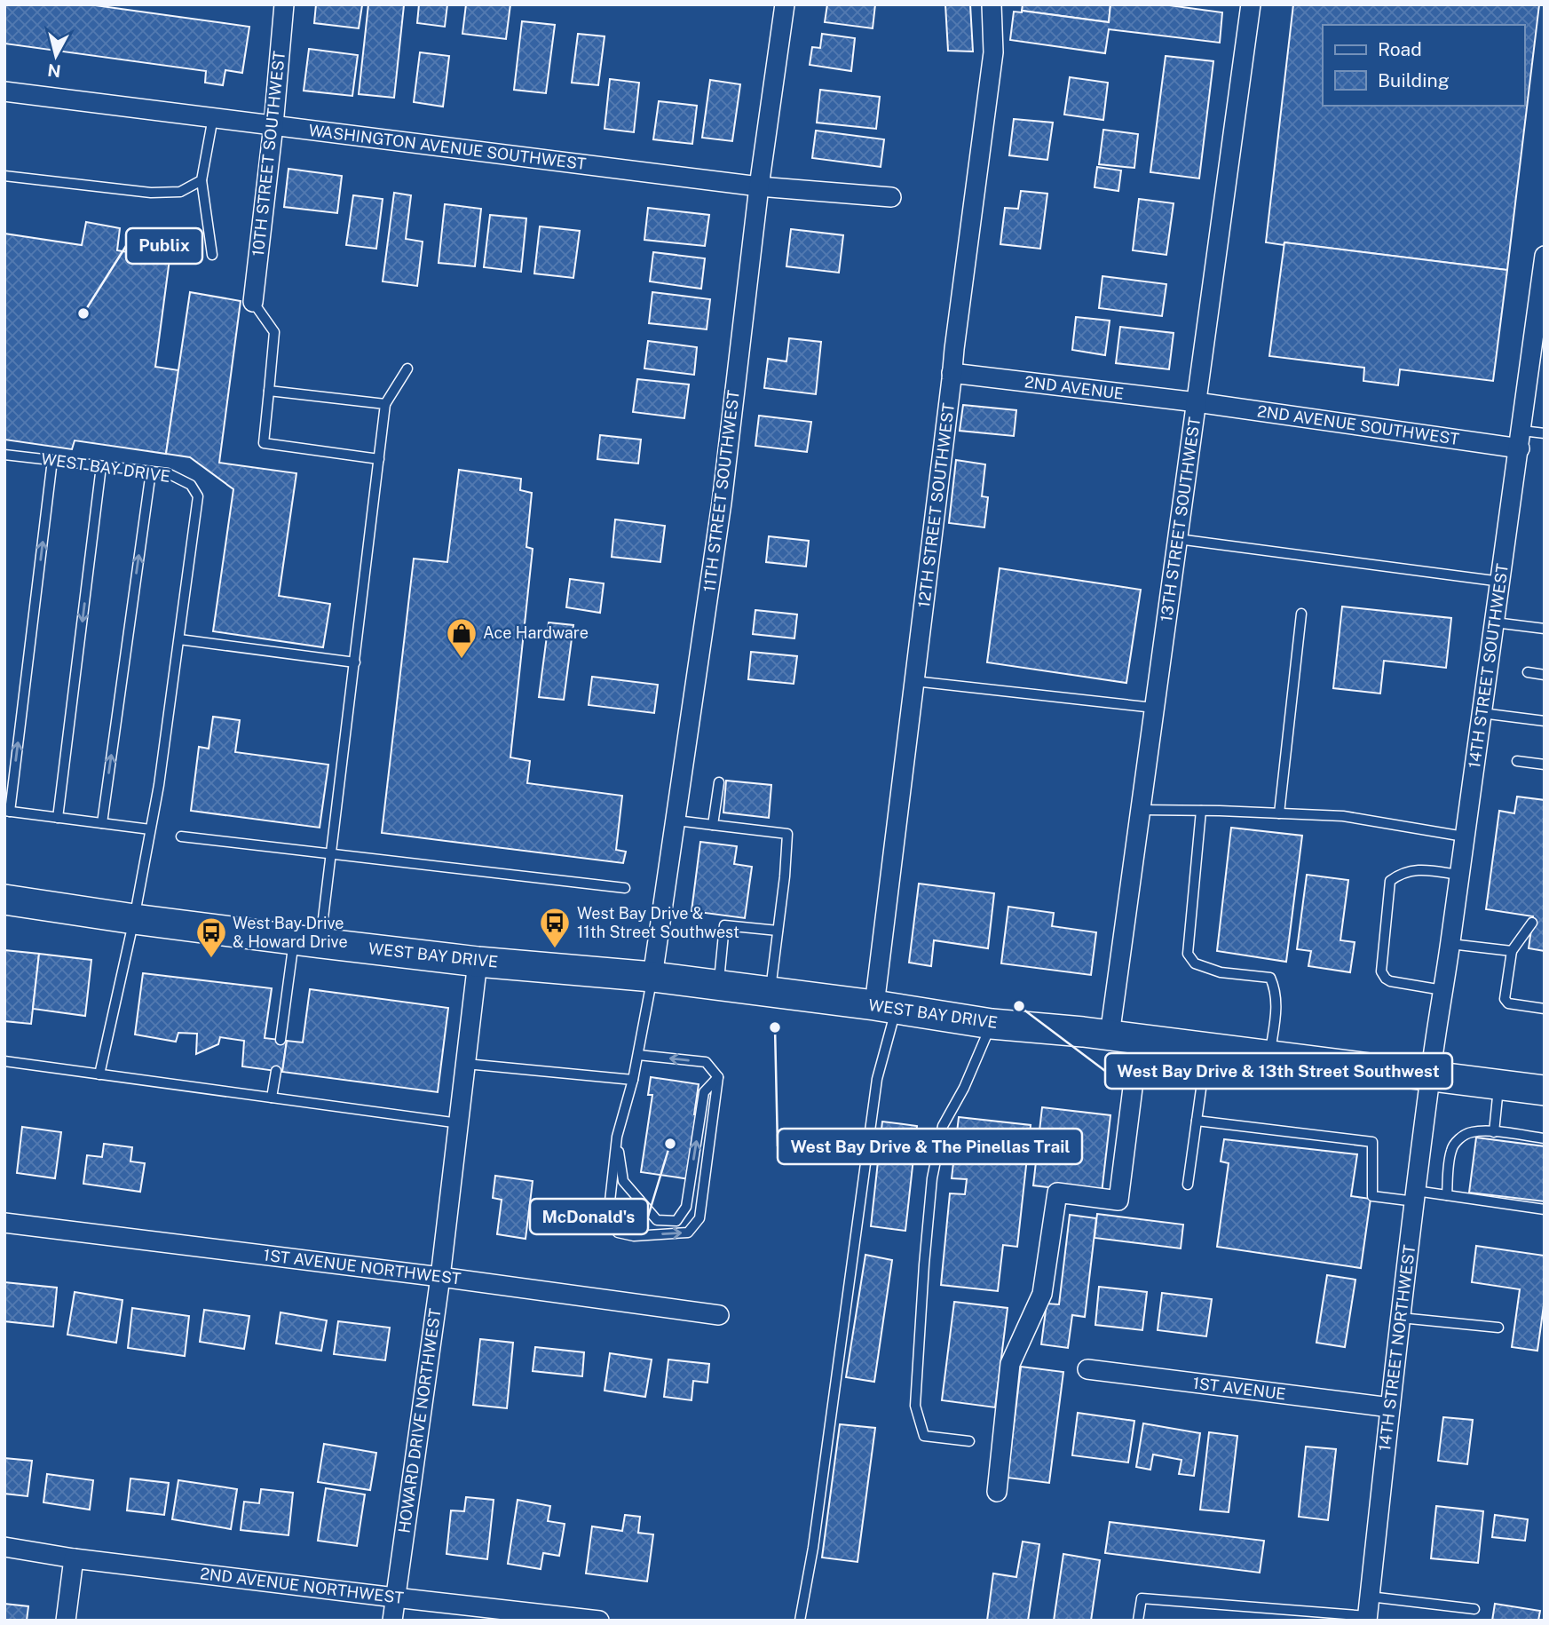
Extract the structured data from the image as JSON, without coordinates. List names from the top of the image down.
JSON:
{
  "streets": {
    "main road": ["WEST BAY DRIVE"],
    "street": [
      "WASHINGTON AVENUE SOUTHWEST",
      "10TH STREET SOUTHWEST",
      "2ND AVENUE",
      "2ND AVENUE SOUTHWEST",
      "11TH STREET SOUTHWEST",
      "12TH STREET SOUTHWEST",
      "13TH STREET SOUTHWEST",
      "14TH STREET SOUTHWEST",
      "1ST AVENUE NORTHWEST",
      "14TH STREET NORTHWEST",
      "1ST AVENUE",
      "HOWARD DRIVE NORTHWEST",
      "2ND AVENUE NORTHWEST"
    ]
  },
  "crossings": [
    ["WASHINGTON AVENUE SOUTHWEST", "10TH STREET SOUTHWEST"],
    ["WASHINGTON AVENUE SOUTHWEST", "11TH STREET SOUTHWEST"],
    ["2ND AVENUE", "2ND AVENUE SOUTHWEST"],
    ["2ND AVENUE", "12TH STREET SOUTHWEST"],
    ["2ND AVENUE", "13TH STREET SOUTHWEST"],
    ["2ND AVENUE SOUTHWEST", "13TH STREET SOUTHWEST"],
    ["2ND AVENUE SOUTHWEST", "14TH STREET SOUTHWEST"],
    ["WEST BAY DRIVE", "11TH STREET SOUTHWEST"],
    ["WEST BAY DRIVE", "12TH STREET SOUTHWEST"],
    ["WEST BAY DRIVE", "13TH STREET SOUTHWEST"],
    ["WEST BAY DRIVE", "14TH STREET SOUTHWEST"],
    ["WEST BAY DRIVE", "14TH STREET NORTHWEST"],
    ["WEST BAY DRIVE", "HOWARD DRIVE NORTHWEST"],
    ["14TH STREET SOUTHWEST", "14TH STREET NORTHWEST"],
    ["1ST AVENUE NORTHWEST", "HOWARD DRIVE NORTHWEST"],
    ["14TH STREET NORTHWEST", "1ST AVENUE"],
    ["HOWARD DRIVE NORTHWEST", "2ND AVENUE NORTHWEST"]
  ],
  "places": {
    "other": [
      "Publix",
      "West Bay Drive & 13th Street Southwest",
      "West Bay Drive & The Pinellas Trail",
      "McDonald's"
    ],
    "shop": ["Ace Hardware"],
    "bus stop": ["West Bay Drive & 11th Street Southwest", "West Bay Drive & Howard Drive"]
  },
  "legend": ["Road", "Building"],
  "north": "bottom"
}
